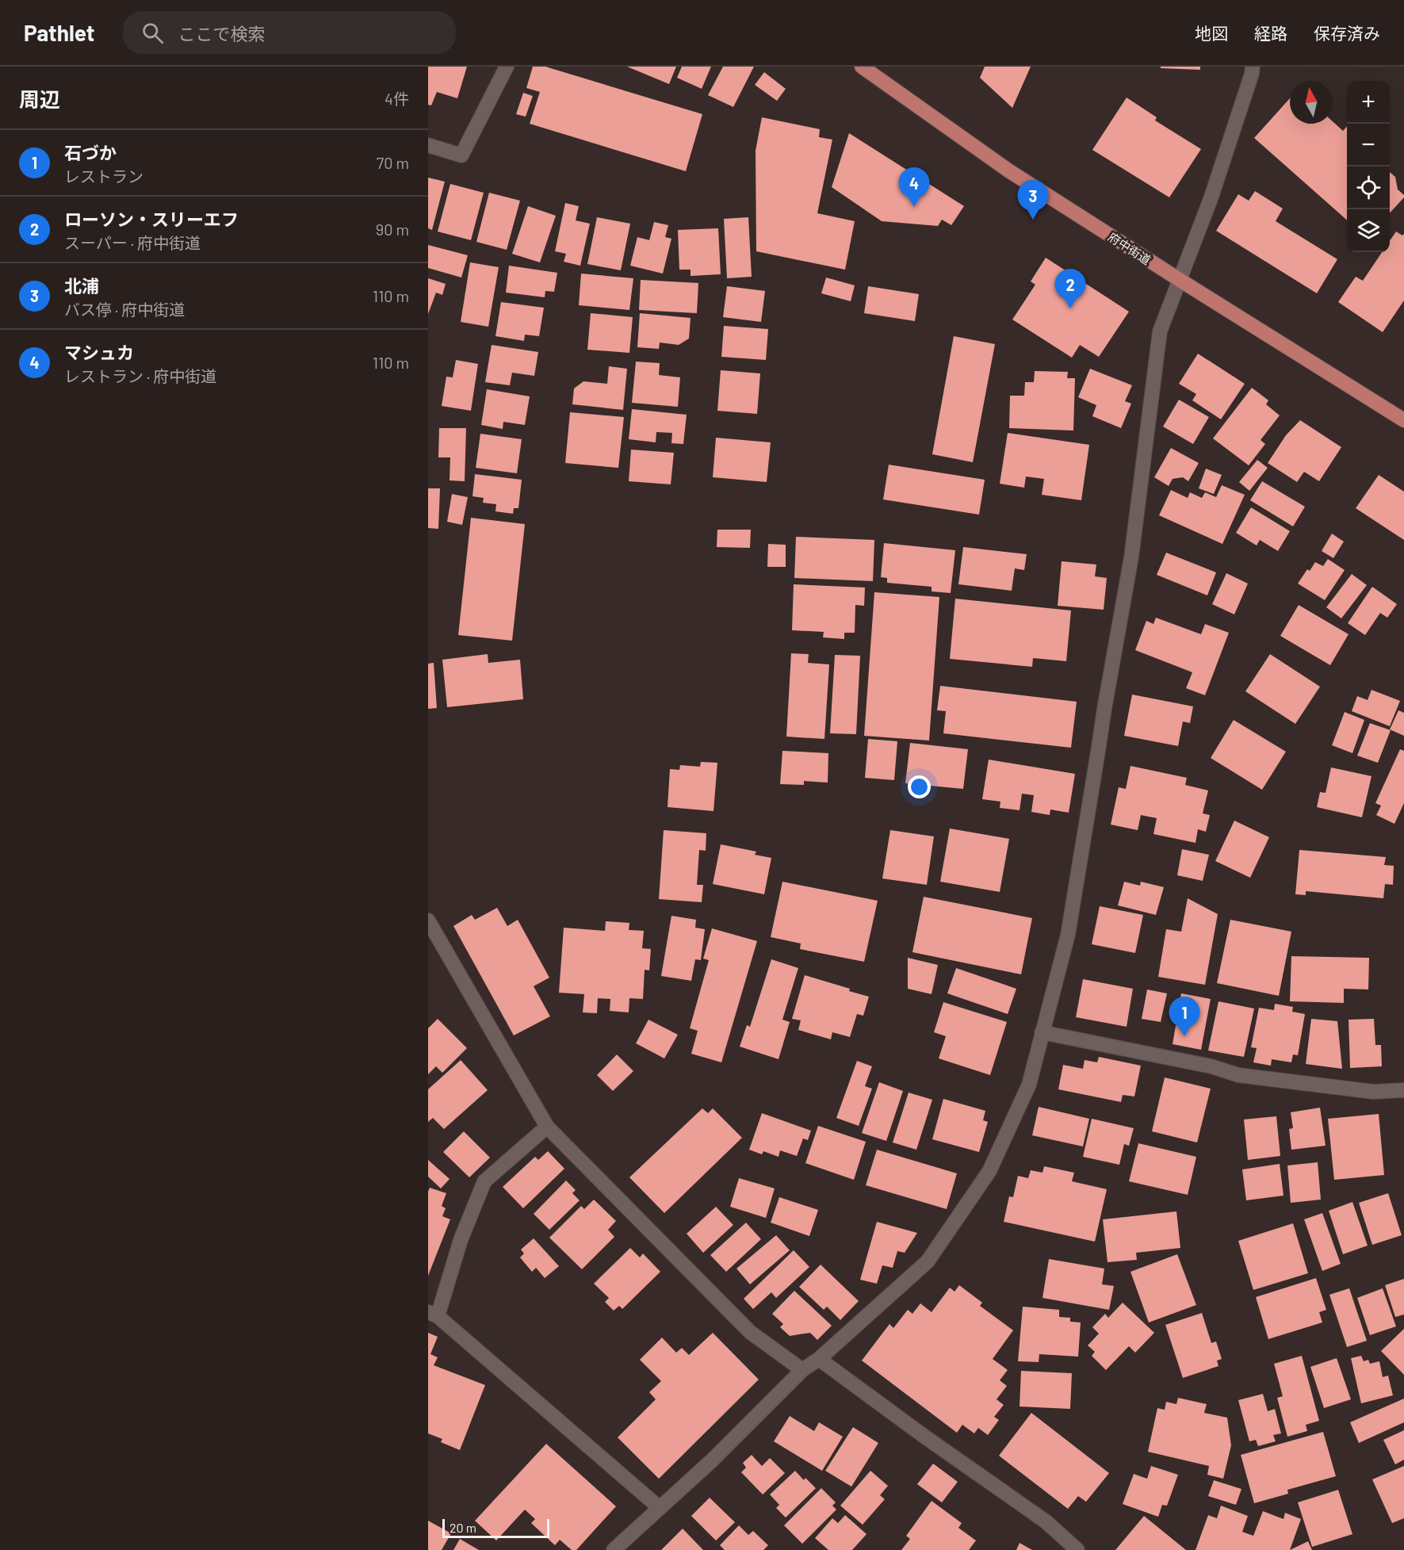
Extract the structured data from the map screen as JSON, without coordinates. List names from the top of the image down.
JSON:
{
  "streets": {
    "main road": ["府中街道"]
  },
  "scale_bar": "20 m",
  "north": "top",
  "page": {
    "header": "Pathlet",
    "search": "ここで検索",
    "nav": ["地図", "経路", "保存済み"],
    "heading": ["周辺", "4件"],
    "map_buttons": ["+", "−"],
    "list": [
      {
        "mark": "1",
        "name": "石づか",
        "note": "レストラン",
        "value": "70 m"
      },
      {
        "mark": "2",
        "name": "ローソン・スリーエフ",
        "note": "スーパー · 府中街道",
        "value": "90 m"
      },
      {
        "mark": "3",
        "name": "北浦",
        "note": "バス停 · 府中街道",
        "value": "110 m"
      },
      {
        "mark": "4",
        "name": "マシュカ",
        "note": "レストラン · 府中街道",
        "value": "110 m"
      }
    ],
    "pins": [
      "4",
      "3",
      "2",
      "1"
    ],
    "scale": "20 m"
  }
}
